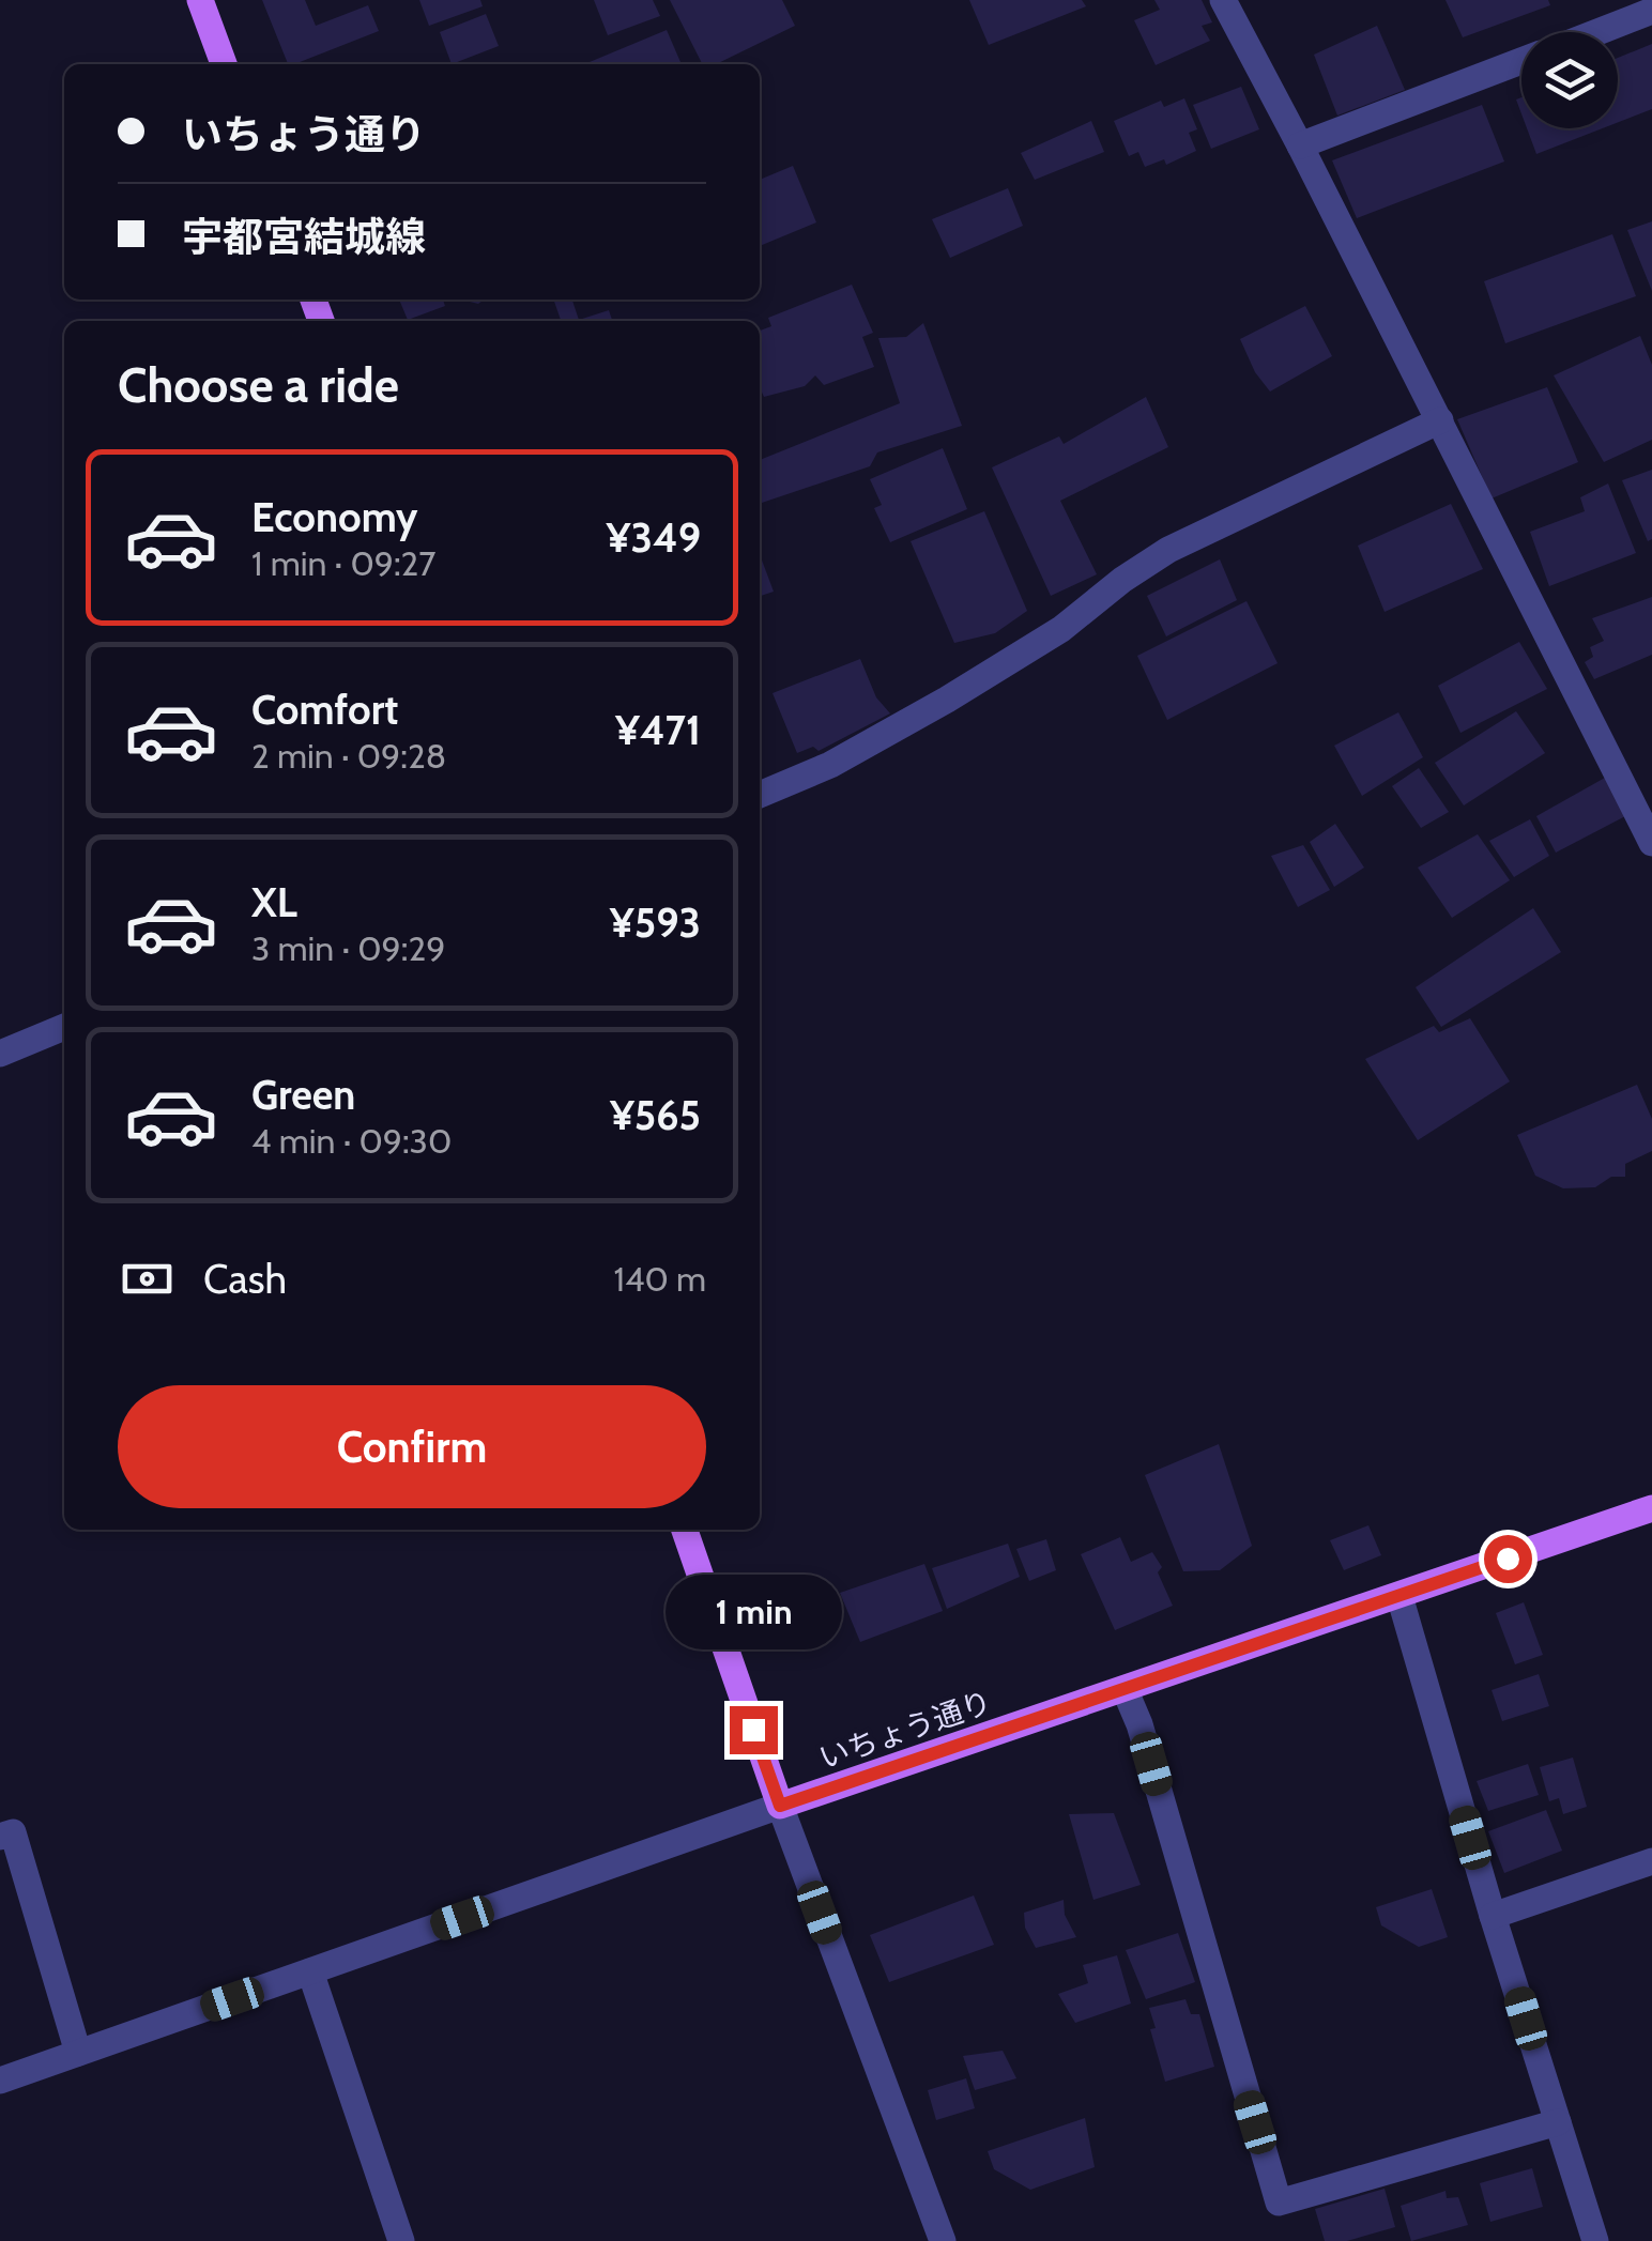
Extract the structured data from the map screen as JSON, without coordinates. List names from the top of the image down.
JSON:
{
  "streets": {
    "main road": ["いちょう通り"]
  },
  "page": {
    "banner": ["いちょう通り", "宇都宮結城線"],
    "heading": "Choose a ride",
    "list": [
      {
        "name": "Economy",
        "note": "1 min · 09:27",
        "value": "¥349"
      },
      {
        "name": "Comfort",
        "note": "2 min · 09:28",
        "value": "¥471"
      },
      {
        "name": "XL",
        "note": "3 min · 09:29",
        "value": "¥593"
      },
      {
        "name": "Green",
        "note": "4 min · 09:30",
        "value": "¥565"
      }
    ],
    "pay": ["Cash", "140 m"],
    "buttons": "Confirm",
    "bubble": "1 min"
  }
}
